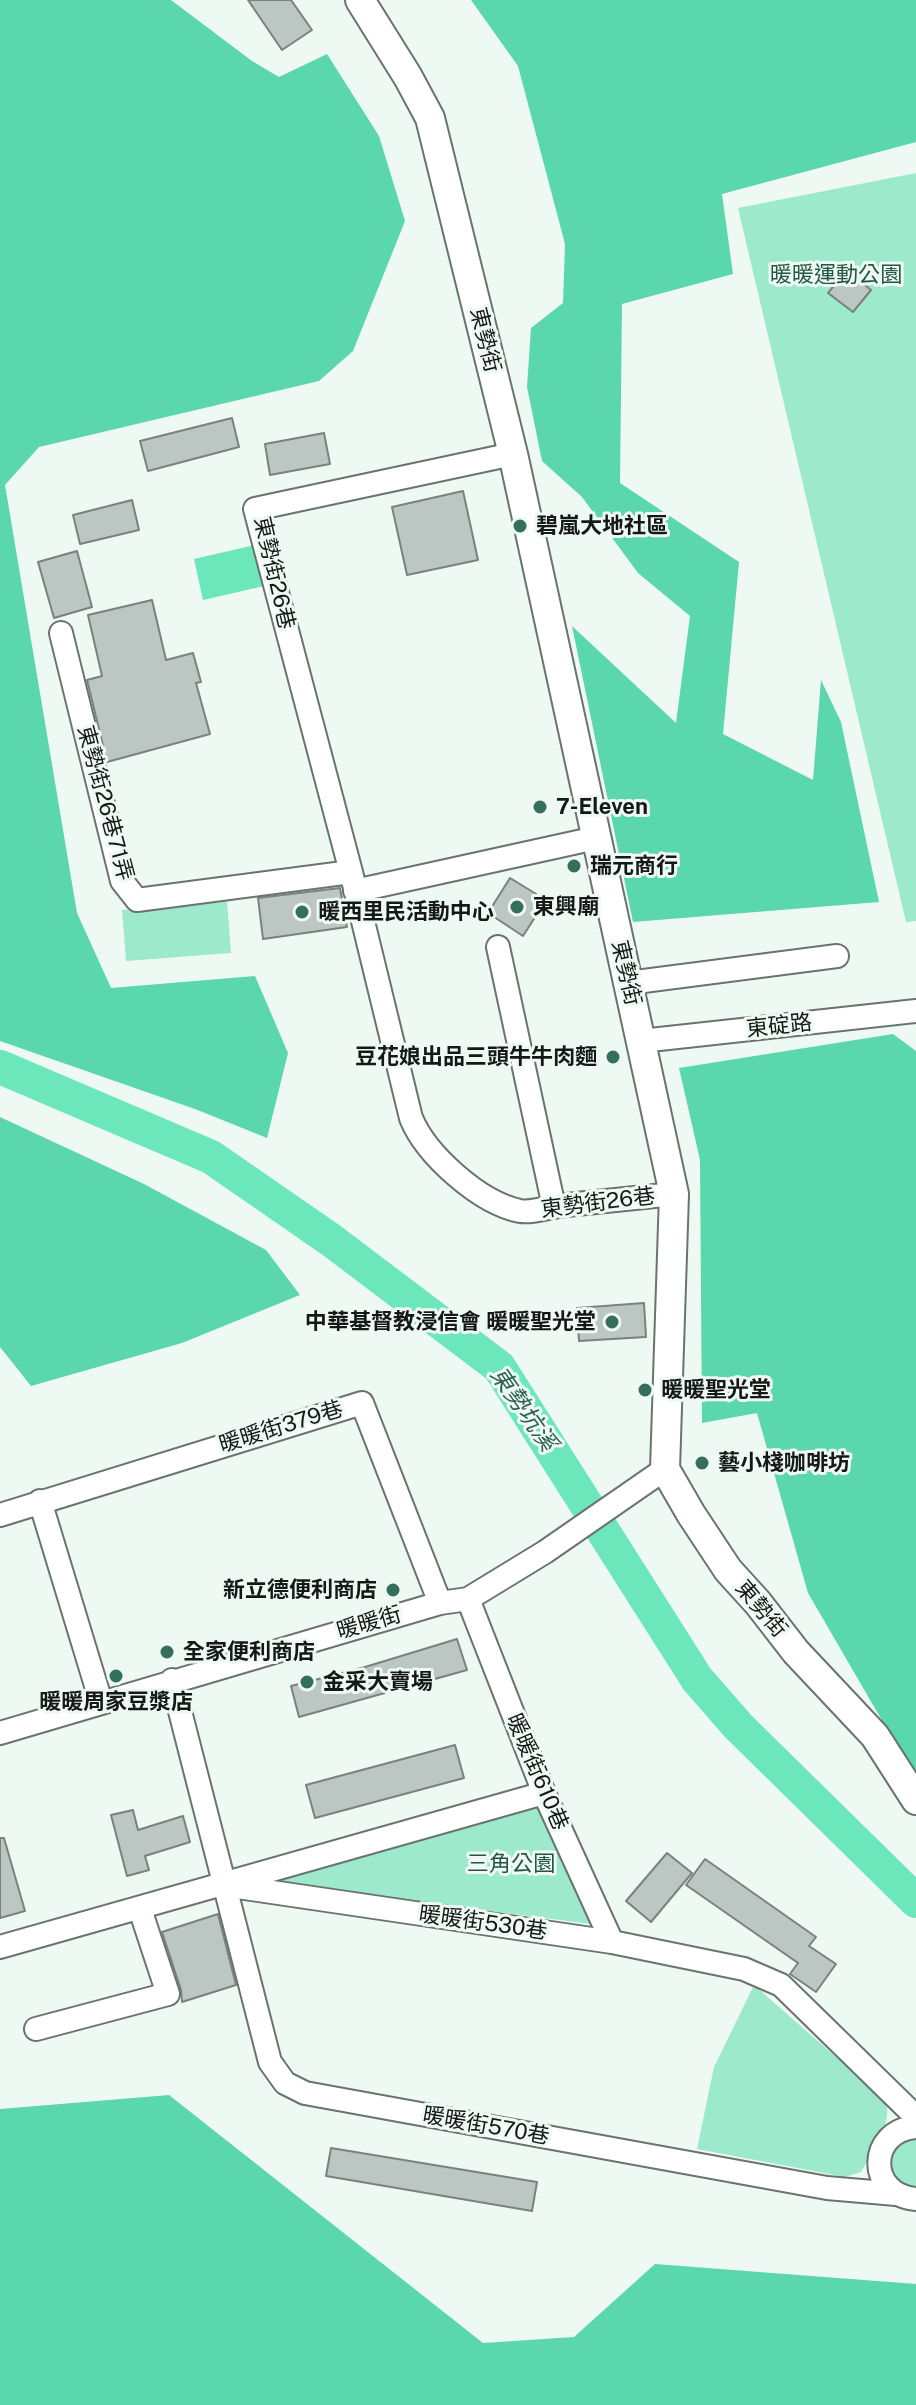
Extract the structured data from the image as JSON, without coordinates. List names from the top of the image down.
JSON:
{
  "streets": {
    "main road": ["東勢街"],
    "street": [
      "東勢街26巷",
      "東勢街26巷71弄",
      "東碇路",
      "暖暖街379巷",
      "暖暖街",
      "暖暖街610巷",
      "暖暖街530巷",
      "暖暖街570巷"
    ]
  },
  "crossings": [
    ["東勢街", "東勢街26巷"],
    ["東勢街", "東碇路"],
    ["東勢街", "暖暖街"],
    ["東勢街26巷", "東勢街26巷71弄"],
    ["暖暖街379巷", "暖暖街"],
    ["暖暖街", "暖暖街610巷"],
    ["暖暖街", "暖暖街570巷"],
    ["暖暖街610巷", "暖暖街530巷"],
    ["暖暖街530巷", "暖暖街570巷"]
  ],
  "water": ["東勢坑溪"],
  "parks": ["暖暖運動公園", "三角公園"],
  "places": [
    "碧嵐大地社區",
    "7-Eleven",
    "瑞元商行",
    "東興廟",
    "暖西里民活動中心",
    "豆花娘出品三頭牛牛肉麵",
    "中華基督教浸信會 暖暖聖光堂",
    "暖暖聖光堂",
    "藝小棧咖啡坊",
    "新立德便利商店",
    "全家便利商店",
    "暖暖周家豆漿店",
    "金采大賣場"
  ]
}
